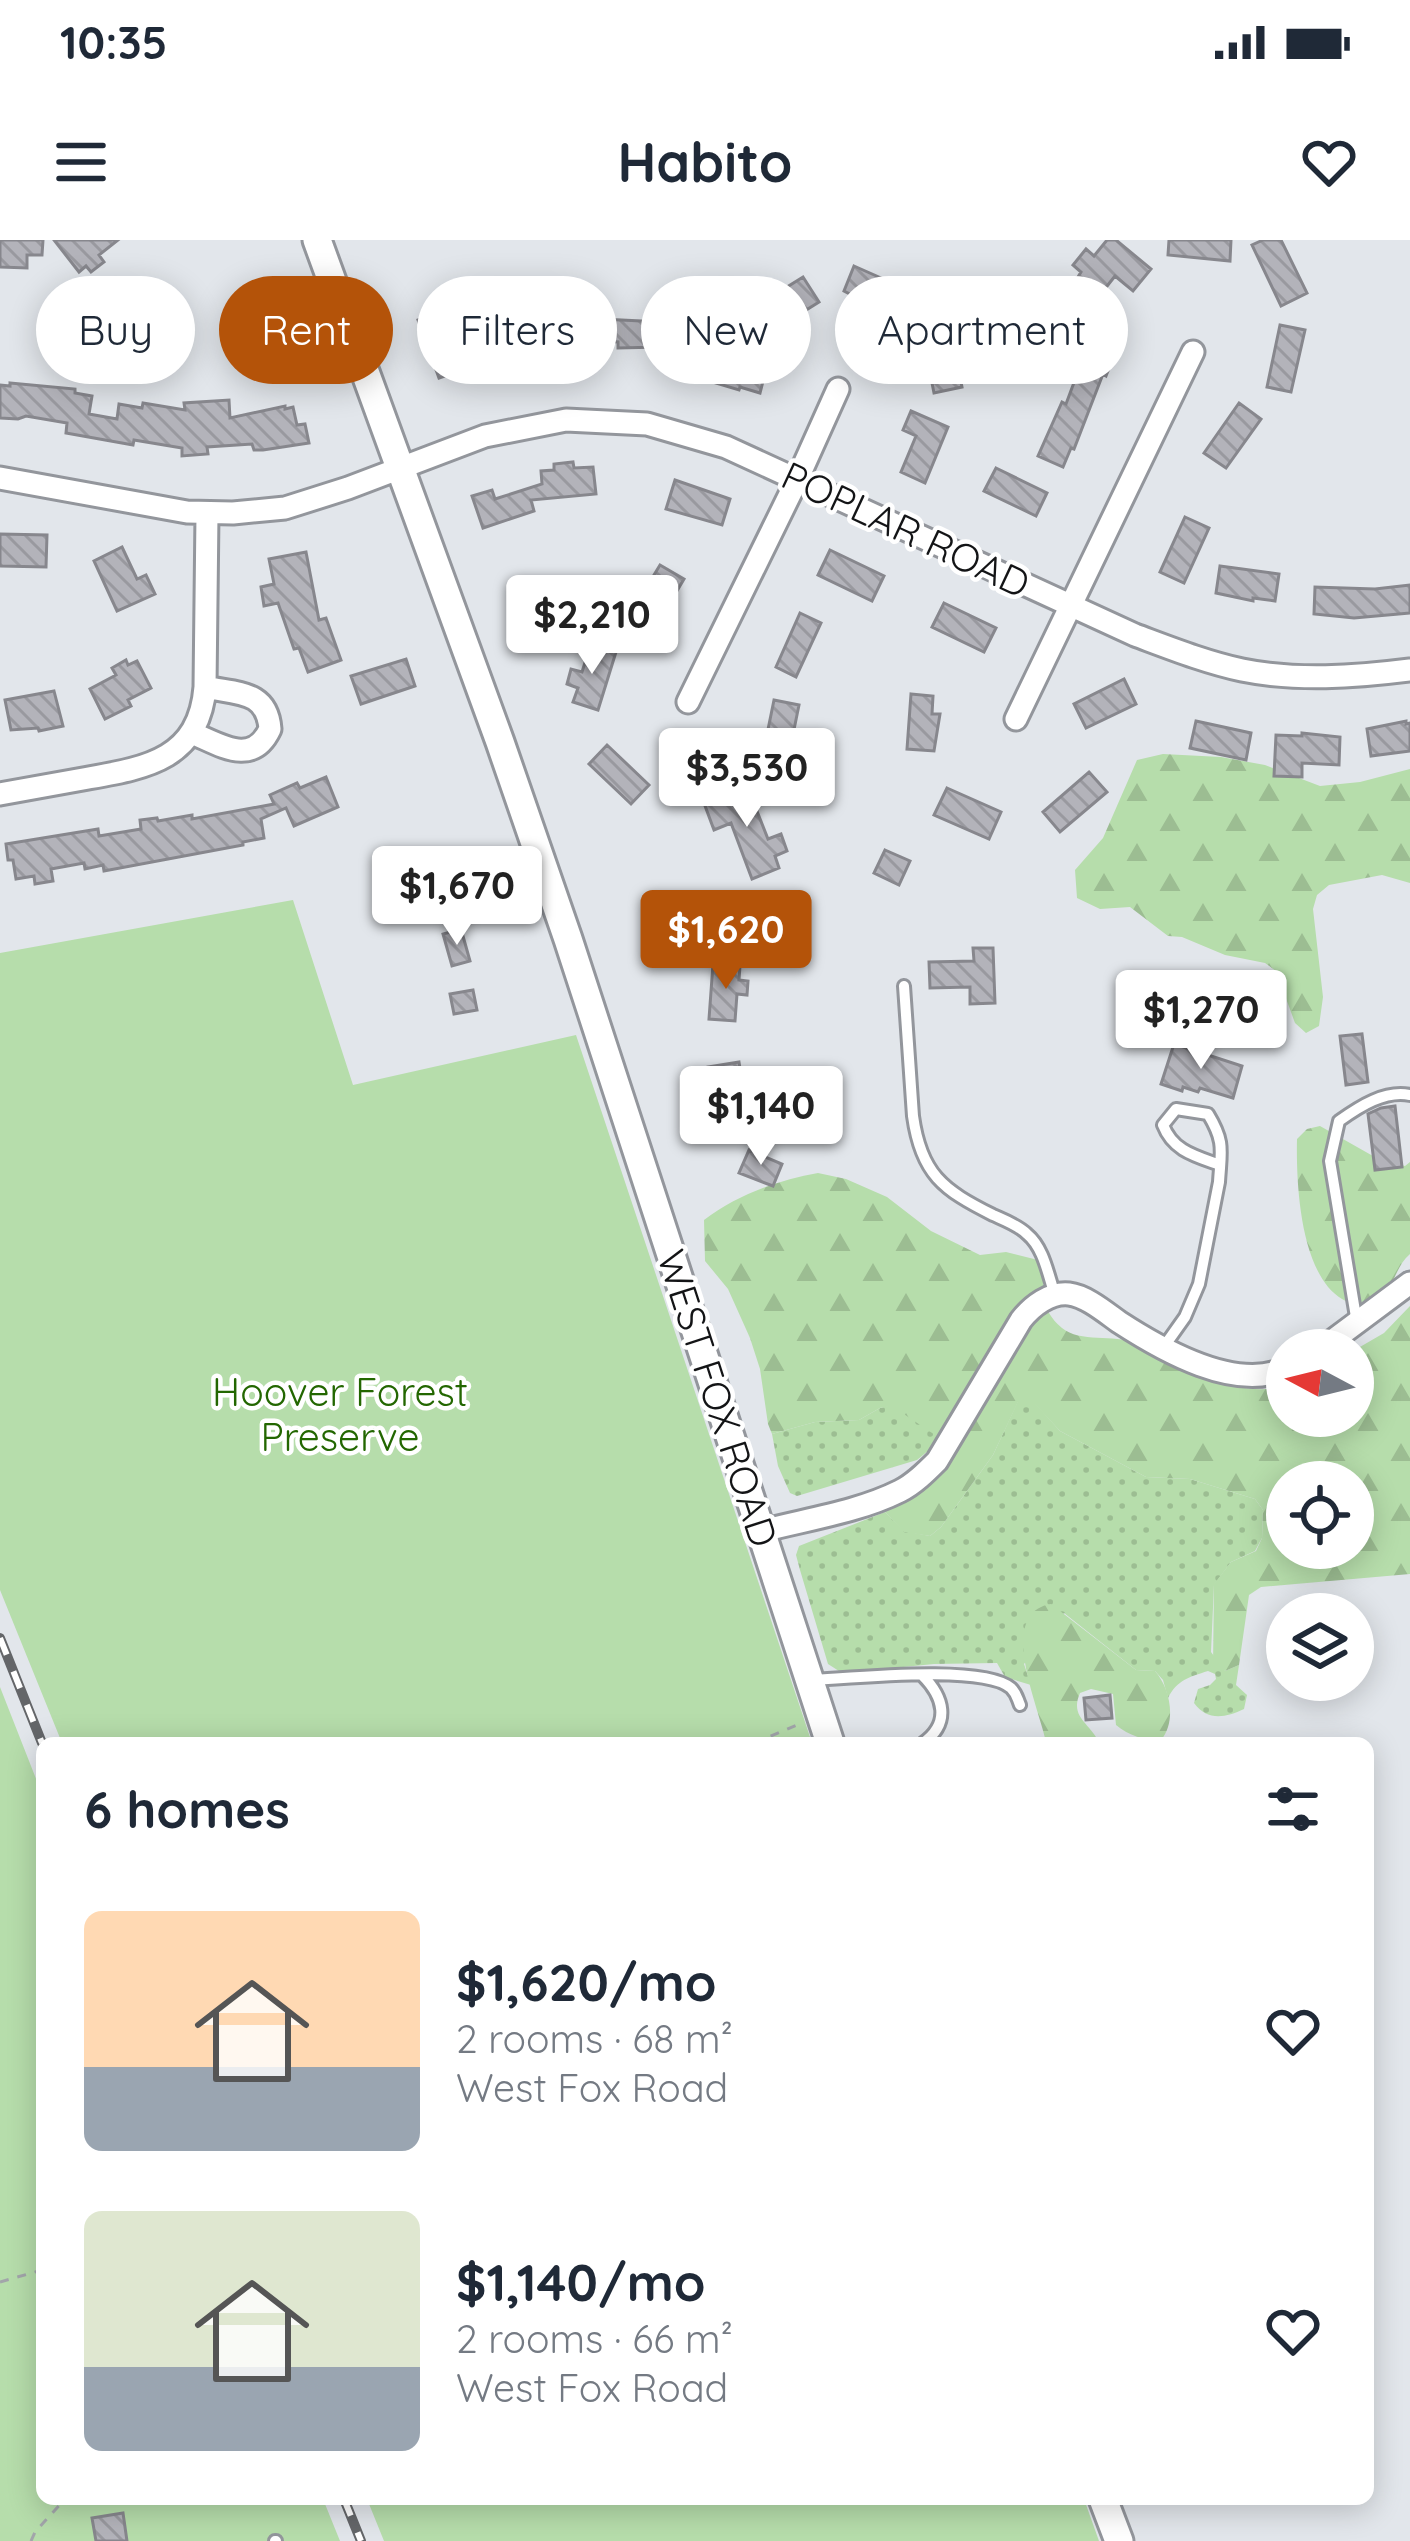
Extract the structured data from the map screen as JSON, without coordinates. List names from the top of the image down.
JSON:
{
  "streets": {
    "street": ["POPLAR ROAD", "WEST FOX ROAD"]
  },
  "crossings": [
    ["POPLAR ROAD", "WEST FOX ROAD"]
  ],
  "parks": ["Hoover Forest Preserve"],
  "north": "left",
  "page": {
    "status": "10:35",
    "header": "Habito",
    "chip": [
      "Buy",
      "Rent",
      "Filters",
      "New",
      "Apartment"
    ],
    "price": [
      "$2,210",
      "$3,530",
      "$1,670",
      "$1,620",
      "$1,270",
      "$1,140"
    ],
    "heading": "6 homes",
    "list": [
      {
        "name": "$1,620/mo",
        "note": "2 rooms · 68 m² · West Fox Road"
      },
      {
        "name": "$1,140/mo",
        "note": "2 rooms · 66 m² · West Fox Road"
      }
    ]
  }
}
